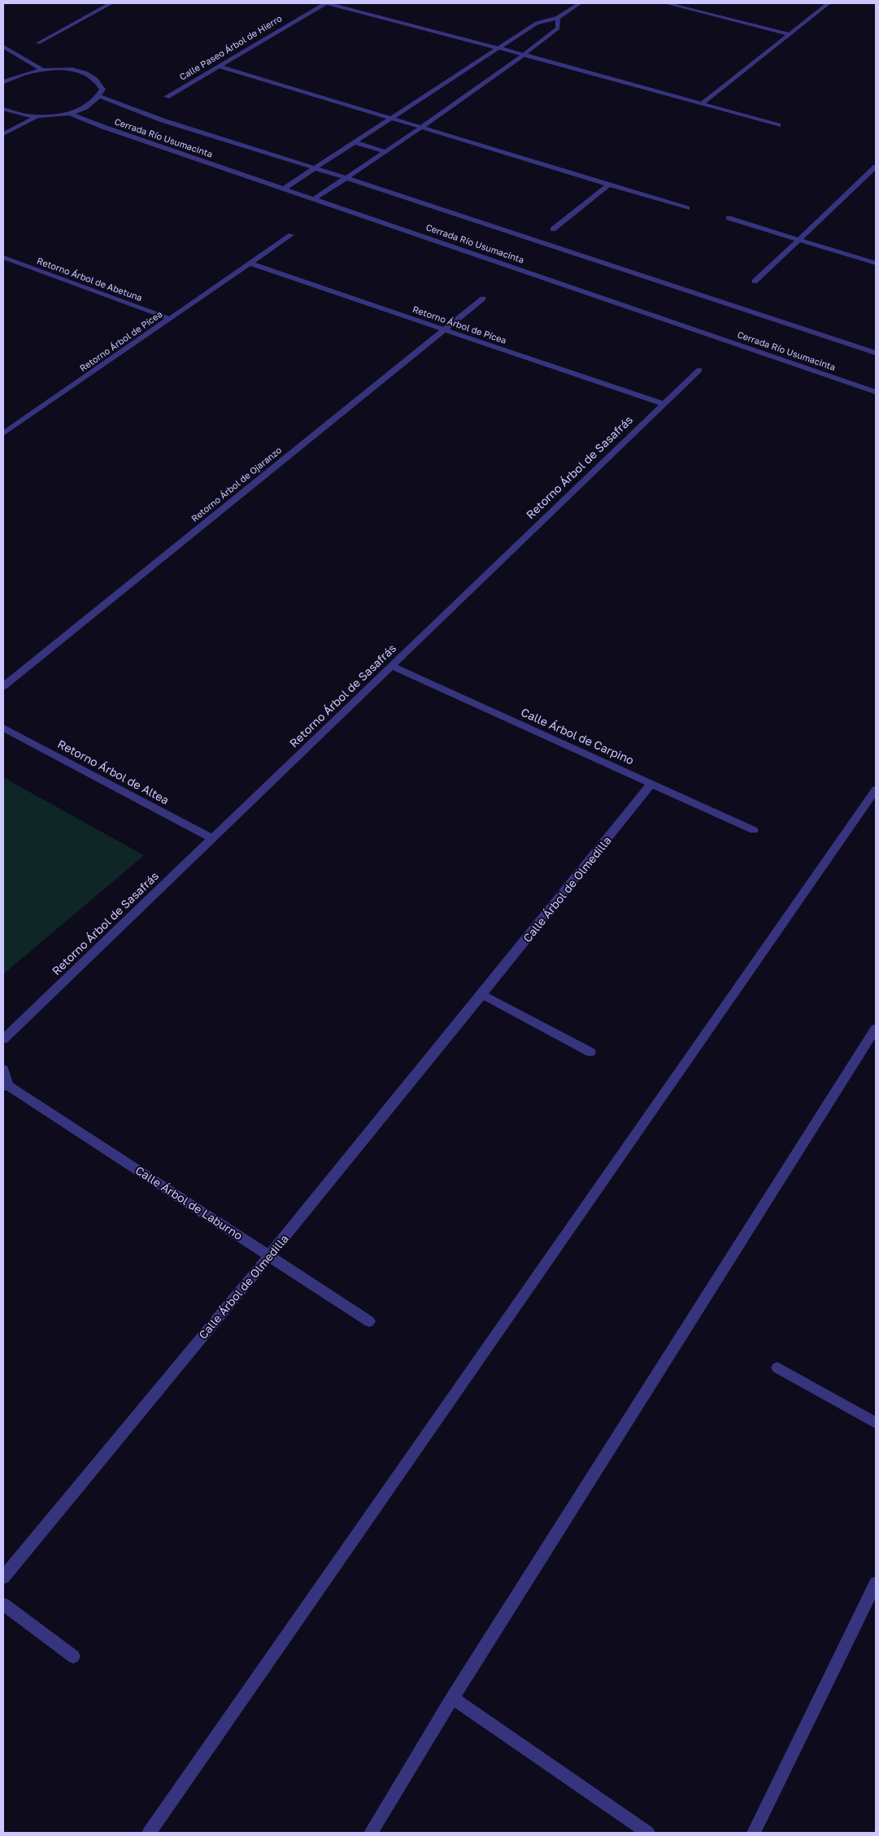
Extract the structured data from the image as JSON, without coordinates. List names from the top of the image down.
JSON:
{
  "streets": {
    "street": [
      "Calle Paseo Árbol de Hierro",
      "Cerrada Río Usumacinta",
      "Retorno Árbol de Abetuna",
      "Retorno Árbol de Pícea",
      "Retorno Árbol de Sasafrás",
      "Retorno Árbol de Ojaranzo",
      "Calle Árbol de Carpino",
      "Retorno Árbol de Altea",
      "Calle Árbol de Olmedilla",
      "Calle Árbol de Laburno"
    ]
  },
  "crossings": [
    ["Retorno Árbol de Abetuna", "Retorno Árbol de Pícea"],
    ["Retorno Árbol de Pícea", "Retorno Árbol de Sasafrás"],
    ["Retorno Árbol de Pícea", "Retorno Árbol de Ojaranzo"],
    ["Retorno Árbol de Sasafrás", "Calle Árbol de Carpino"],
    ["Retorno Árbol de Sasafrás", "Retorno Árbol de Altea"],
    ["Calle Árbol de Carpino", "Calle Árbol de Olmedilla"],
    ["Calle Árbol de Olmedilla", "Calle Árbol de Laburno"]
  ]
}
